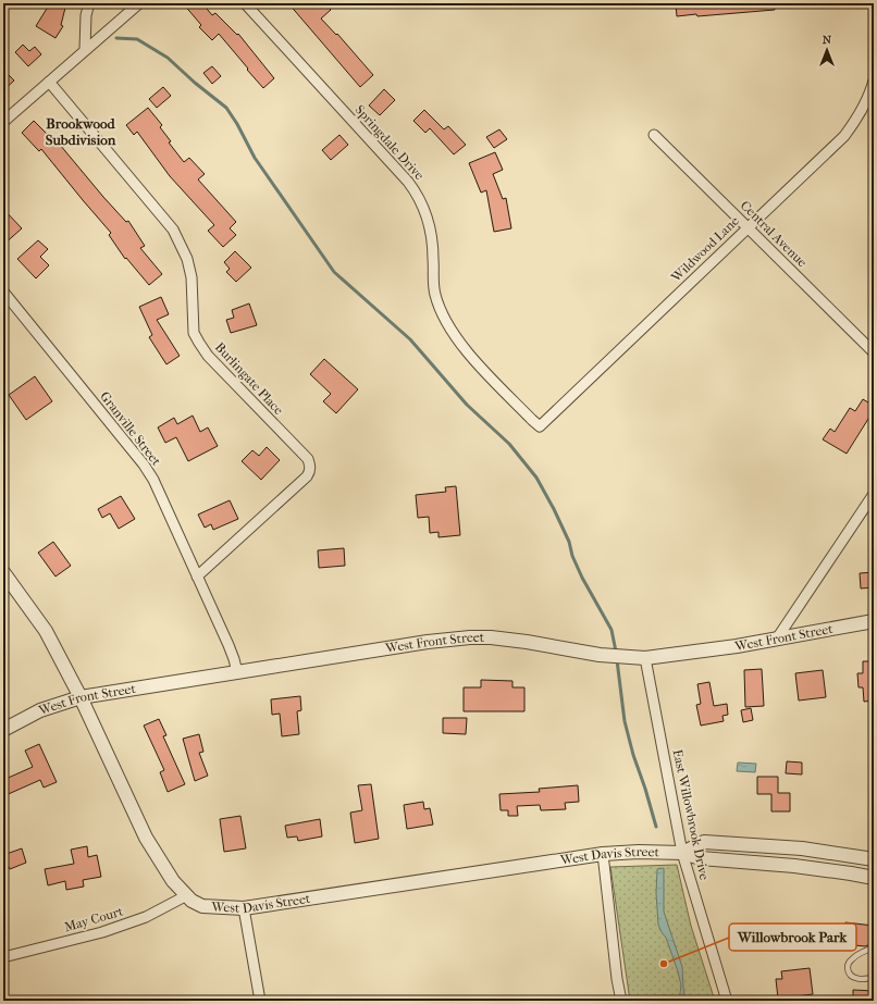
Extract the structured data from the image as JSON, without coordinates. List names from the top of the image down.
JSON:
{
  "streets": {
    "street": [
      "Springdale Drive",
      "Central Avenue",
      "Wildwood Lane",
      "Burlingate Place",
      "Granville Street",
      "West Front Street",
      "East Willowbrook Drive",
      "West Davis Street",
      "May Court"
    ]
  },
  "crossings": [
    ["Springdale Drive", "Wildwood Lane"],
    ["Central Avenue", "Wildwood Lane"],
    ["Burlingate Place", "Granville Street"],
    ["Granville Street", "West Front Street"],
    ["West Front Street", "East Willowbrook Drive"],
    ["West Front Street", "West Davis Street"],
    ["East Willowbrook Drive", "West Davis Street"],
    ["West Davis Street", "May Court"]
  ],
  "districts": ["Brookwood Subdivision"],
  "places": ["Willowbrook Park"],
  "north": "top"
}
